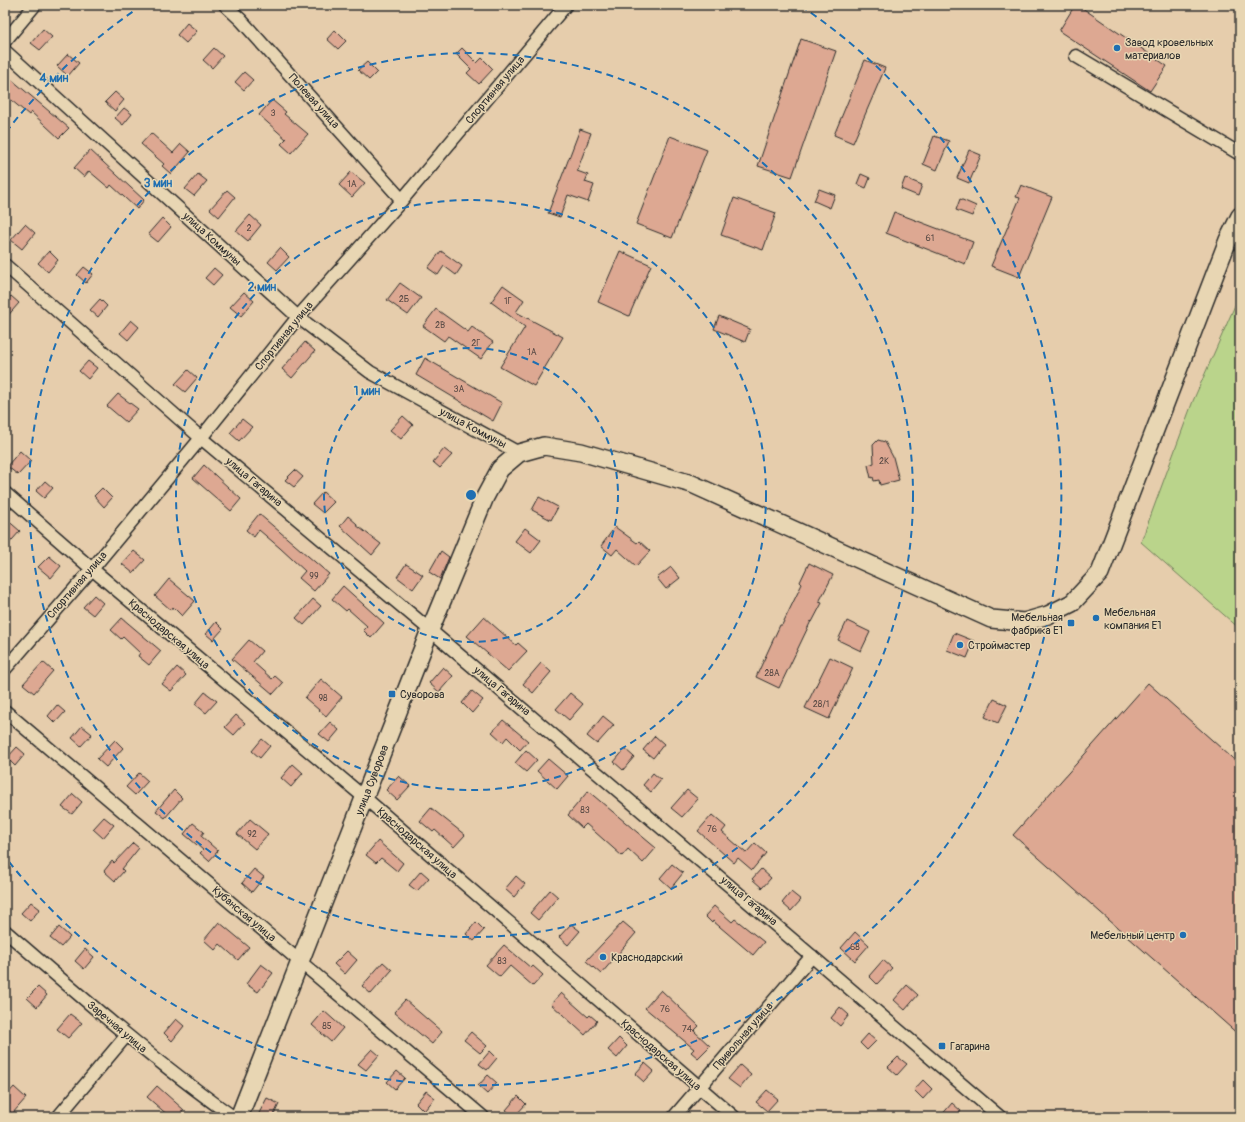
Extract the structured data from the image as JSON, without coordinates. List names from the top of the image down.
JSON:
{
  "streets": {
    "street": [
      "Спортивная улица",
      "Полевая улица",
      "улица Коммуны",
      "улица Гагарина",
      "Краснодарская улица",
      "улица Суворова",
      "Кубанская улица",
      "Заречная улица",
      "Привольная улица"
    ]
  },
  "crossings": [
    ["Спортивная улица", "Полевая улица"],
    ["Спортивная улица", "улица Коммуны"],
    ["Спортивная улица", "улица Гагарина"],
    ["Спортивная улица", "Краснодарская улица"],
    ["улица Коммуны", "улица Суворова"],
    ["улица Гагарина", "улица Суворова"],
    ["улица Гагарина", "Привольная улица"],
    ["Краснодарская улица", "улица Суворова"],
    ["Краснодарская улица", "Привольная улица"],
    ["улица Суворова", "Кубанская улица"]
  ],
  "places": {
    "other": [
      "Завод кровельных материалов",
      "Мебельная компания Е1",
      "Строймастер",
      "Мебельный центр",
      "Краснодарский"
    ],
    "transit": ["Мебельная фабрика Е1", "Суворова", "Гагарина"]
  },
  "house_numbers": [
    "3",
    "1А",
    "2",
    "61",
    "2Б",
    "1Г",
    "2В",
    "2Г",
    "1А",
    "3А",
    "2К",
    "99",
    "28А",
    "98",
    "28/1",
    "83",
    "76",
    "92",
    "68",
    "83",
    "76",
    "85",
    "74"
  ],
  "rings": [
    "4 мин",
    "3 мин",
    "2 мин",
    "1 мин"
  ]
}
